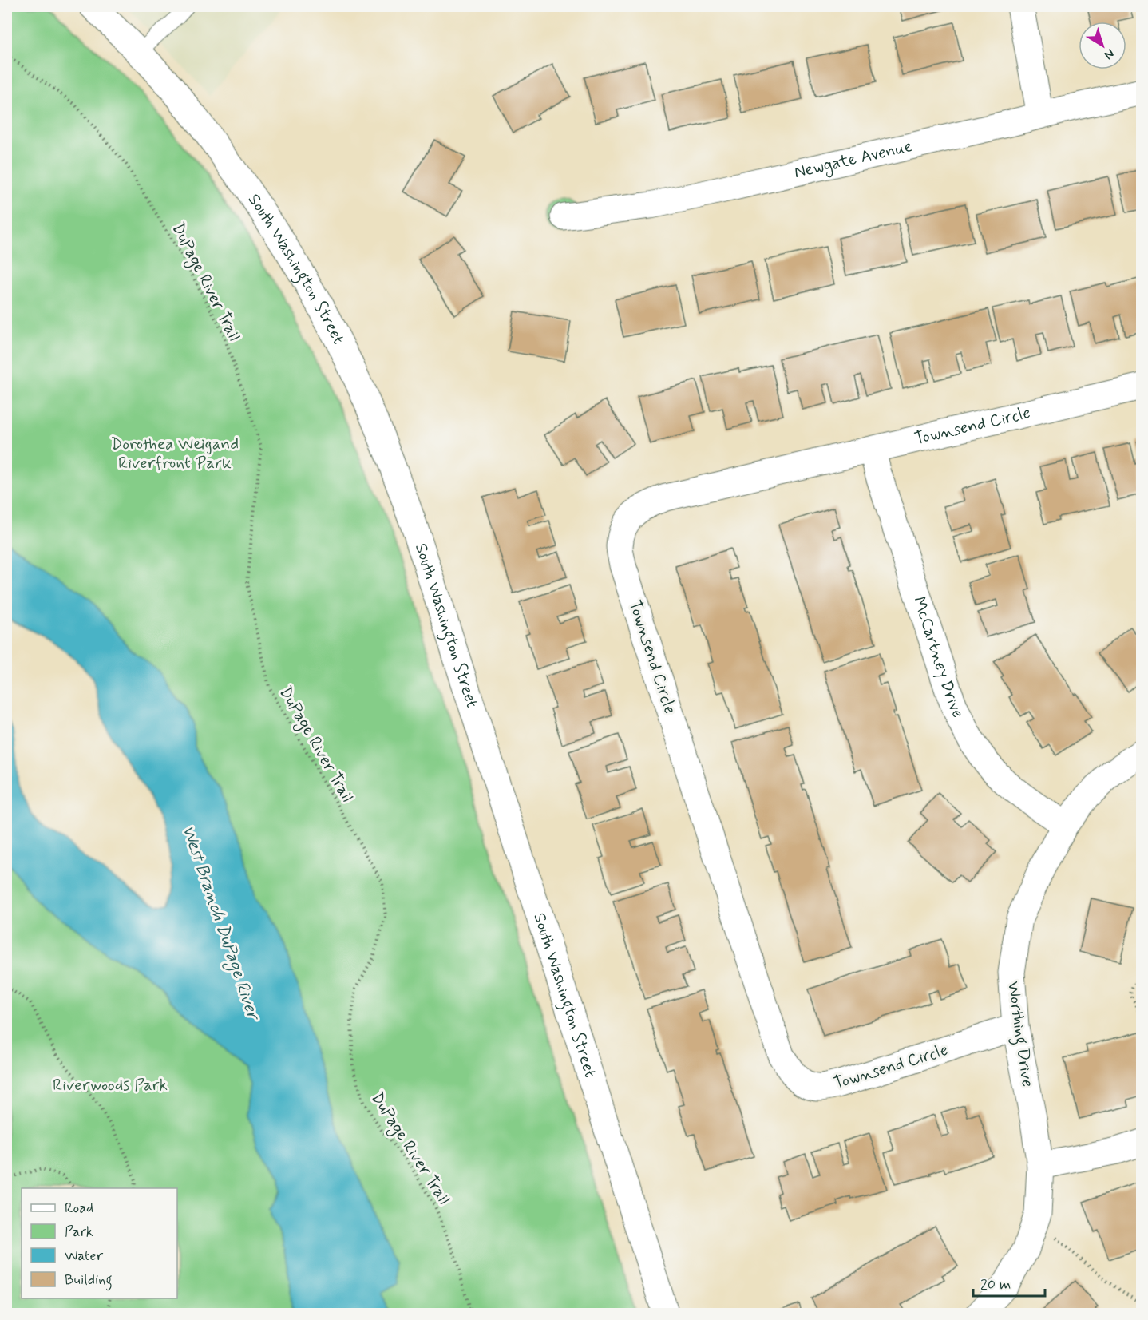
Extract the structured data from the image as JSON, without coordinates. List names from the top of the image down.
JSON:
{
  "streets": {
    "street": [
      "Newgate Avenue",
      "South Washington Street",
      "Townsend Circle",
      "McCartney Drive",
      "Worthing Drive"
    ],
    "path": ["DuPage River Trail"]
  },
  "crossings": [
    ["Townsend Circle", "McCartney Drive"],
    ["Townsend Circle", "Worthing Drive"],
    ["McCartney Drive", "Worthing Drive"]
  ],
  "water": ["West Branch DuPage River"],
  "parks": ["Dorothea Weigand Riverfront Park", "Riverwoods Park"],
  "legend": [
    "Road",
    "Park",
    "Water",
    "Building"
  ],
  "scale_bar": "20 m",
  "north": "bottom right"
}
